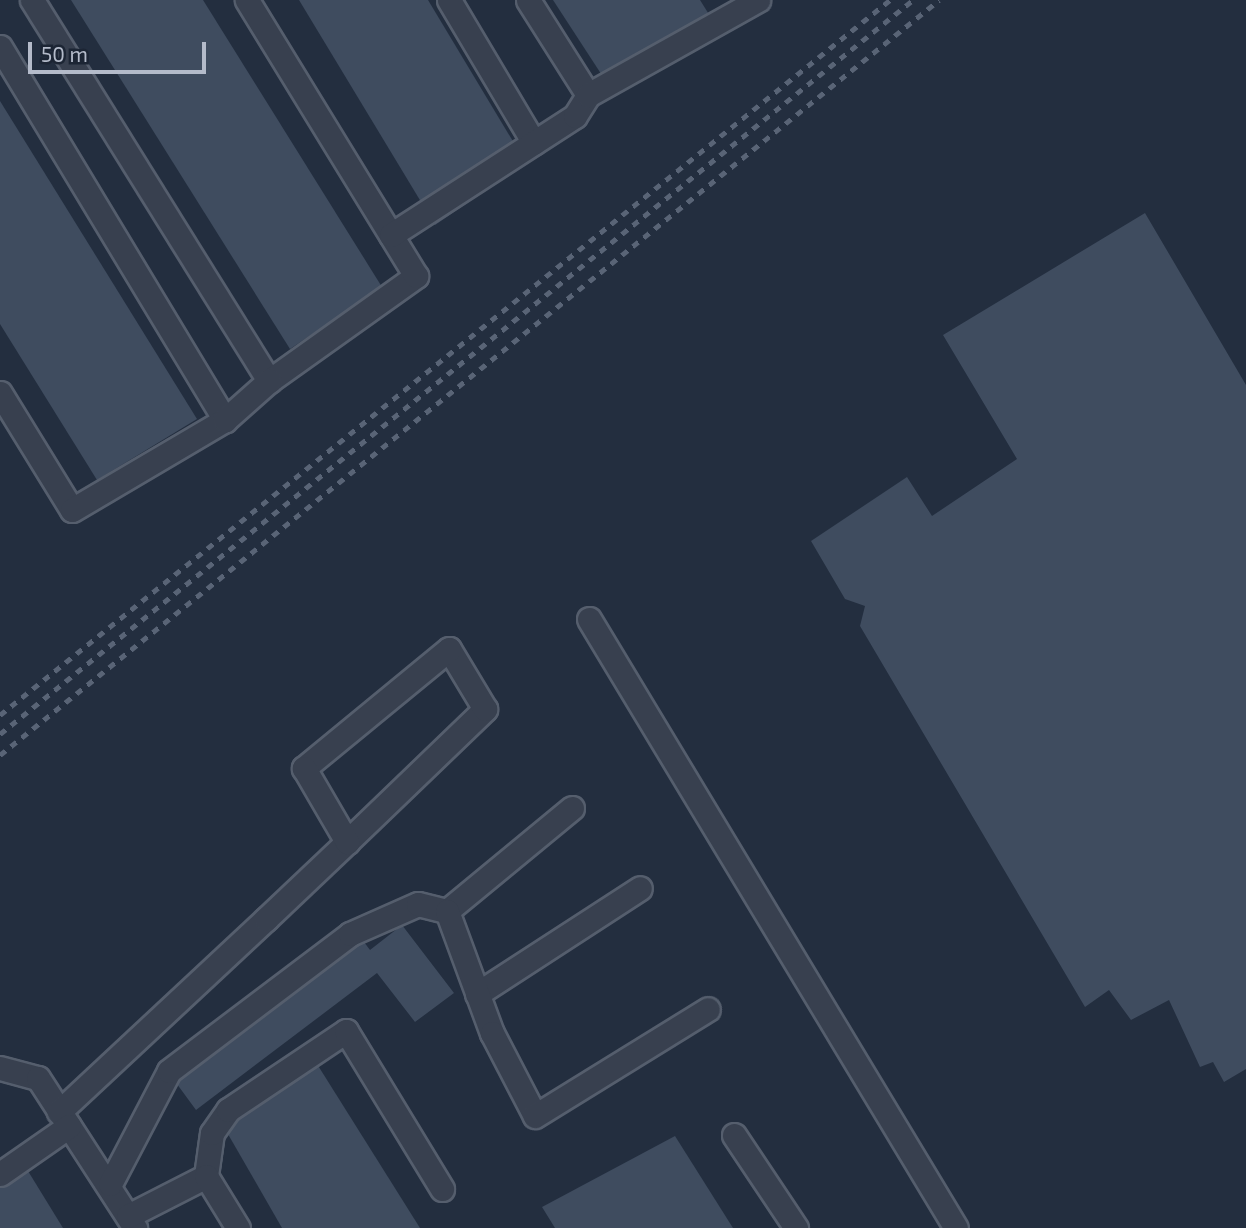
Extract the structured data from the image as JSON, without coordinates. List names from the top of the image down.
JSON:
{
  "scale_bar": "50 m"
}
